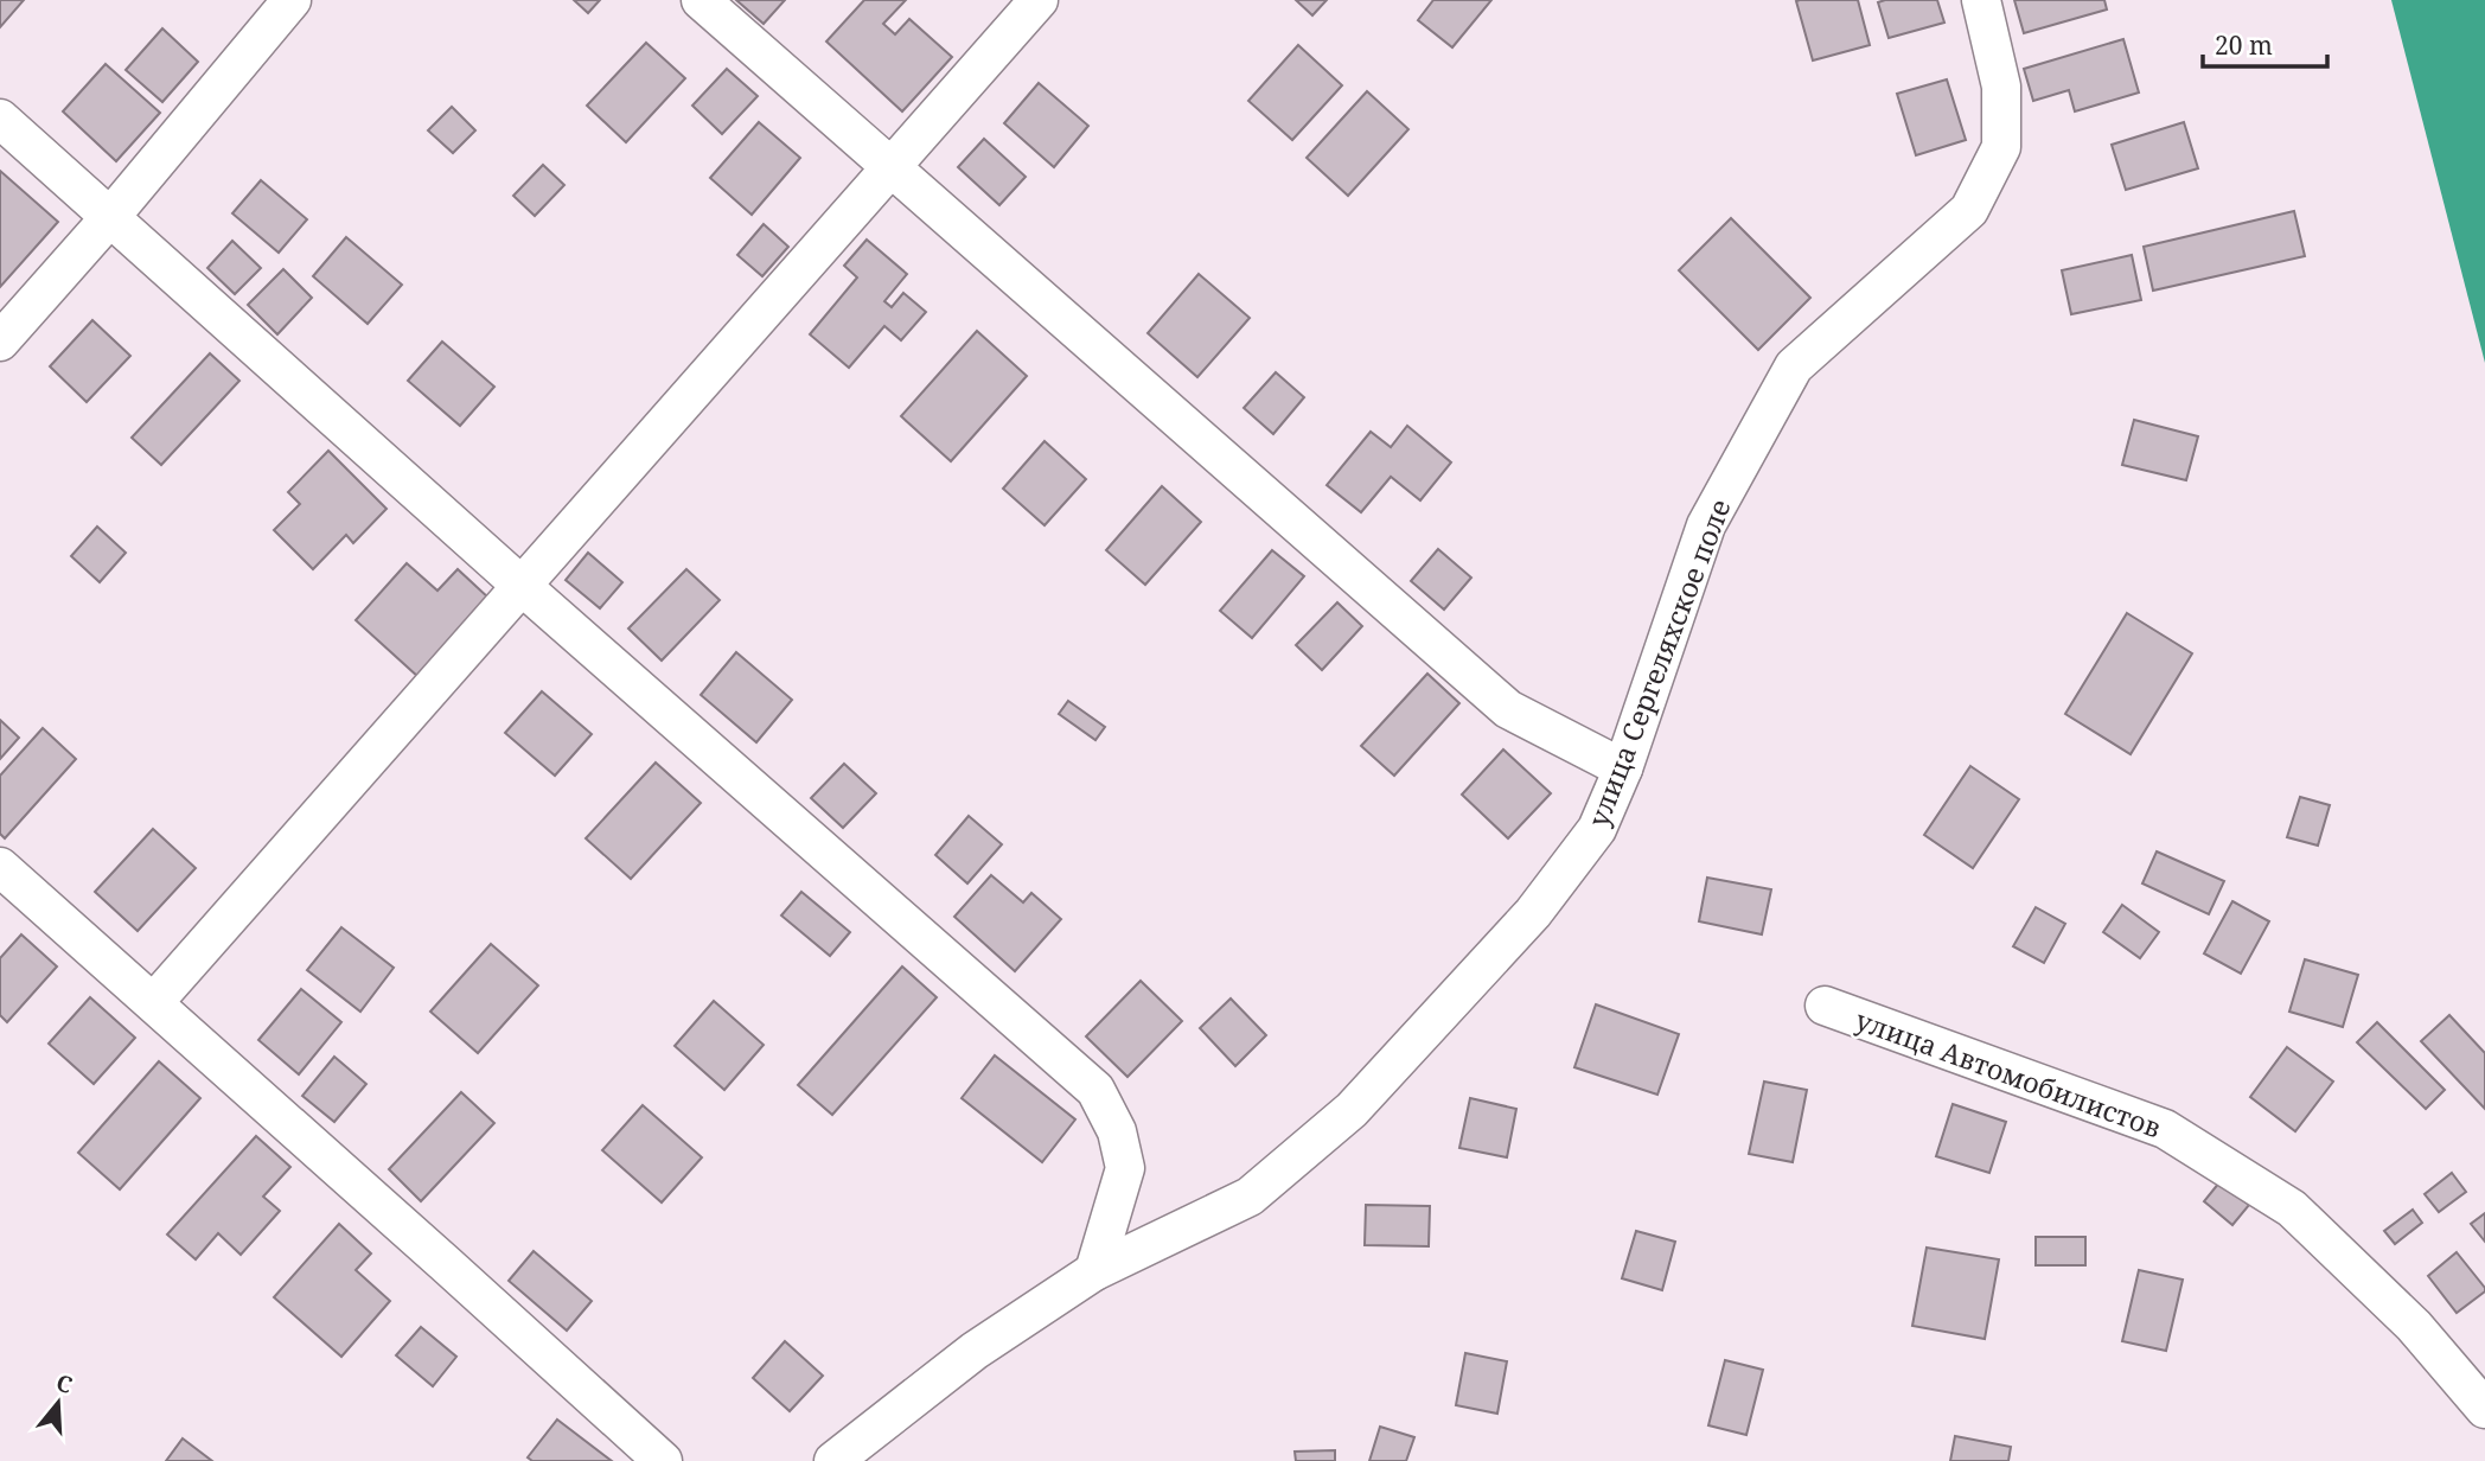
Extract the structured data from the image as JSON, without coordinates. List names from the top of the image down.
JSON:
{
  "streets": {
    "street": ["улица Сергеляхское поле", "улица Автомобилистов"]
  },
  "scale_bar": "20 m",
  "north": "top"
}
